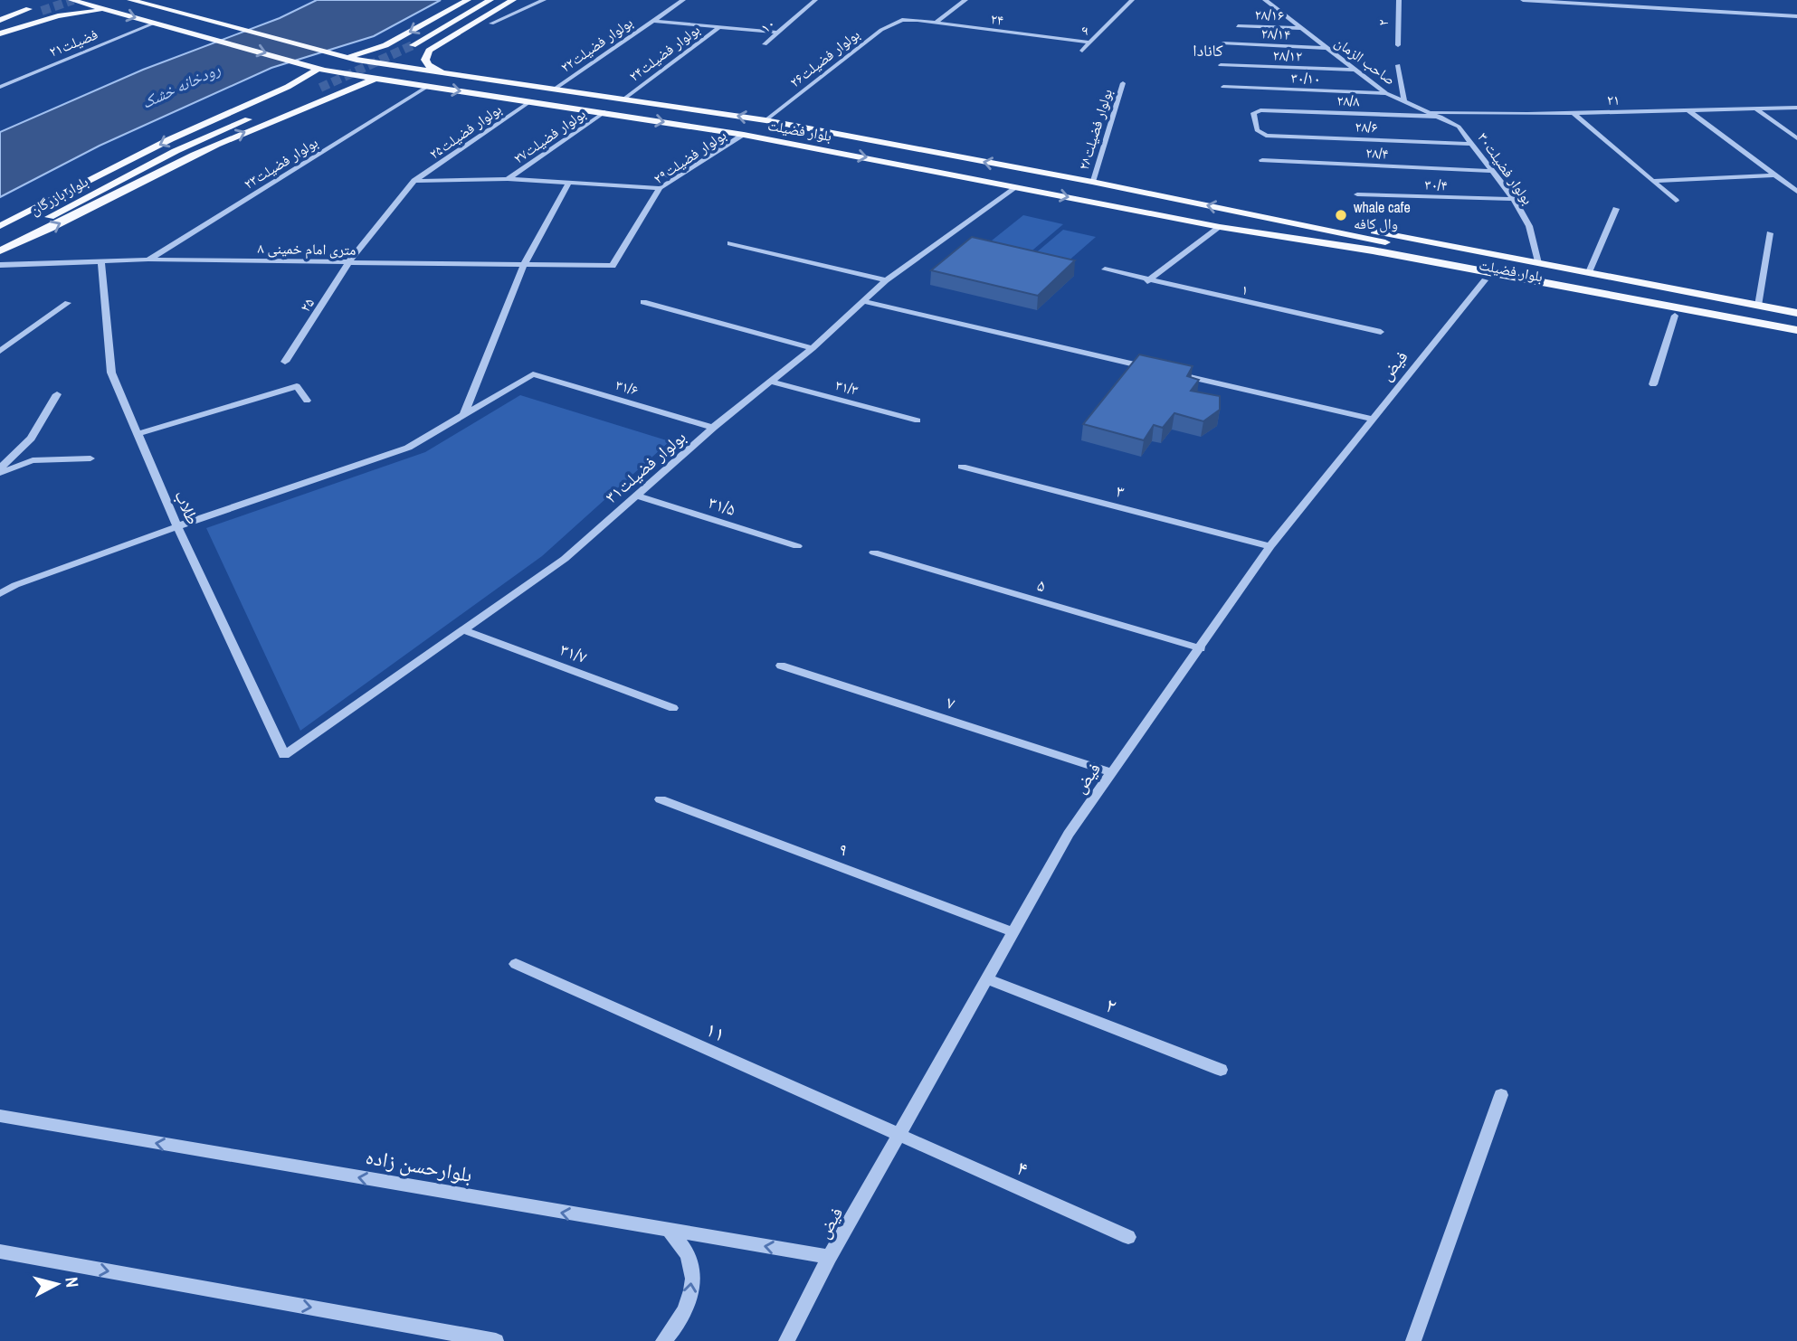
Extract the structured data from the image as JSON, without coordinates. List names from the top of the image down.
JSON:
{
  "streets": {
    "main road": ["بلوار فضیلت", "بلوار بازرگان"],
    "street": [
      "۲۸/۱۶",
      "۲۴",
      "۲",
      "۱۰",
      "۶",
      "۲۸/۱۴",
      "فضیلت۲۱",
      "بولوار فضیلت۲۲",
      "بولوار فضیلت۲۴",
      "۲۸/۱۲",
      "بولوار فضیلت۲۶",
      "صاحب الزمان",
      "۳۰/۱۰",
      "۲۱",
      "۲۸/۸",
      "۲۸/۶",
      "بولوار فضیلت۲۸",
      "بولوار فضیلت۲۵",
      "بولوار فضیلت۲۷",
      "۲۸/۴",
      "بولوار فضیلت۲۹",
      "بولوار فضیلت۲۳",
      "بولوار فضیلت۳۰",
      "۳۰/۴",
      "۸ متری امام خمینی",
      "۱",
      "۲۵",
      "فیض",
      "۳۱/۶",
      "۳۱/۳",
      "بولوار فضیلت۳۱",
      "۳",
      "۳۱/۵",
      "طلاب",
      "۵",
      "۳۱/۷",
      "۷",
      "۹",
      "۱۱",
      "بلوارحسن زاده",
      "۴"
    ]
  },
  "crossings": [
    ["۲۸/۱۶", "صاحب الزمان"],
    ["۲۴", "۶"],
    ["۲۴", "بولوار فضیلت۲۶"],
    ["۲", "فیض"],
    ["۲۸/۱۴", "صاحب الزمان"],
    ["فضیلت۲۱", "بلوار فضیلت"],
    ["بولوار فضیلت۲۲", "بلوار فضیلت"],
    ["بولوار فضیلت۲۴", "بلوار فضیلت"],
    ["۲۸/۱۲", "صاحب الزمان"],
    ["بولوار فضیلت۲۶", "بلوار فضیلت"],
    ["صاحب الزمان", "۳۰/۱۰"],
    ["صاحب الزمان", "۲۱"],
    ["صاحب الزمان", "۲۸/۸"],
    ["صاحب الزمان", "بولوار فضیلت۳۰"],
    ["۲۸/۸", "۲۸/۶"],
    ["۲۸/۶", "بولوار فضیلت۳۰"],
    ["بولوار فضیلت۲۸", "بلوار فضیلت"],
    ["بلوار فضیلت", "بولوار فضیلت۲۵"],
    ["بلوار فضیلت", "بولوار فضیلت۲۷"],
    ["بلوار فضیلت", "بولوار فضیلت۲۹"],
    ["بلوار فضیلت", "بولوار فضیلت۲۳"],
    ["بلوار فضیلت", "بولوار فضیلت۳۰"],
    ["بلوار فضیلت", "فیض"],
    ["بلوار فضیلت", "بولوار فضیلت۳۱"],
    ["بولوار فضیلت۲۵", "۸ متری امام خمینی"],
    ["بولوار فضیلت۲۵", "۲۵"],
    ["۲۸/۴", "بولوار فضیلت۳۰"],
    ["بولوار فضیلت۲۹", "۸ متری امام خمینی"],
    ["بولوار فضیلت۲۳", "۸ متری امام خمینی"],
    ["بولوار فضیلت۳۰", "۳۰/۴"],
    ["۸ متری امام خمینی", "۲۵"],
    ["۸ متری امام خمینی", "طلاب"],
    ["فیض", "۳"],
    ["فیض", "۵"],
    ["فیض", "۷"],
    ["فیض", "۹"],
    ["فیض", "۱۱"],
    ["فیض", "بلوارحسن زاده"],
    ["فیض", "۴"],
    ["۳۱/۶", "بولوار فضیلت۳۱"],
    ["۳۱/۳", "بولوار فضیلت۳۱"],
    ["بولوار فضیلت۳۱", "۳۱/۵"],
    ["بولوار فضیلت۳۱", "طلاب"],
    ["بولوار فضیلت۳۱", "۳۱/۷"],
    ["۱۱", "۴"]
  ],
  "one_way": ["بلوارحسن زاده"],
  "districts": ["کانادا"],
  "water": ["رودخانه خشک"],
  "places": ["whale cafe وال کافه"],
  "north": "right"
}
